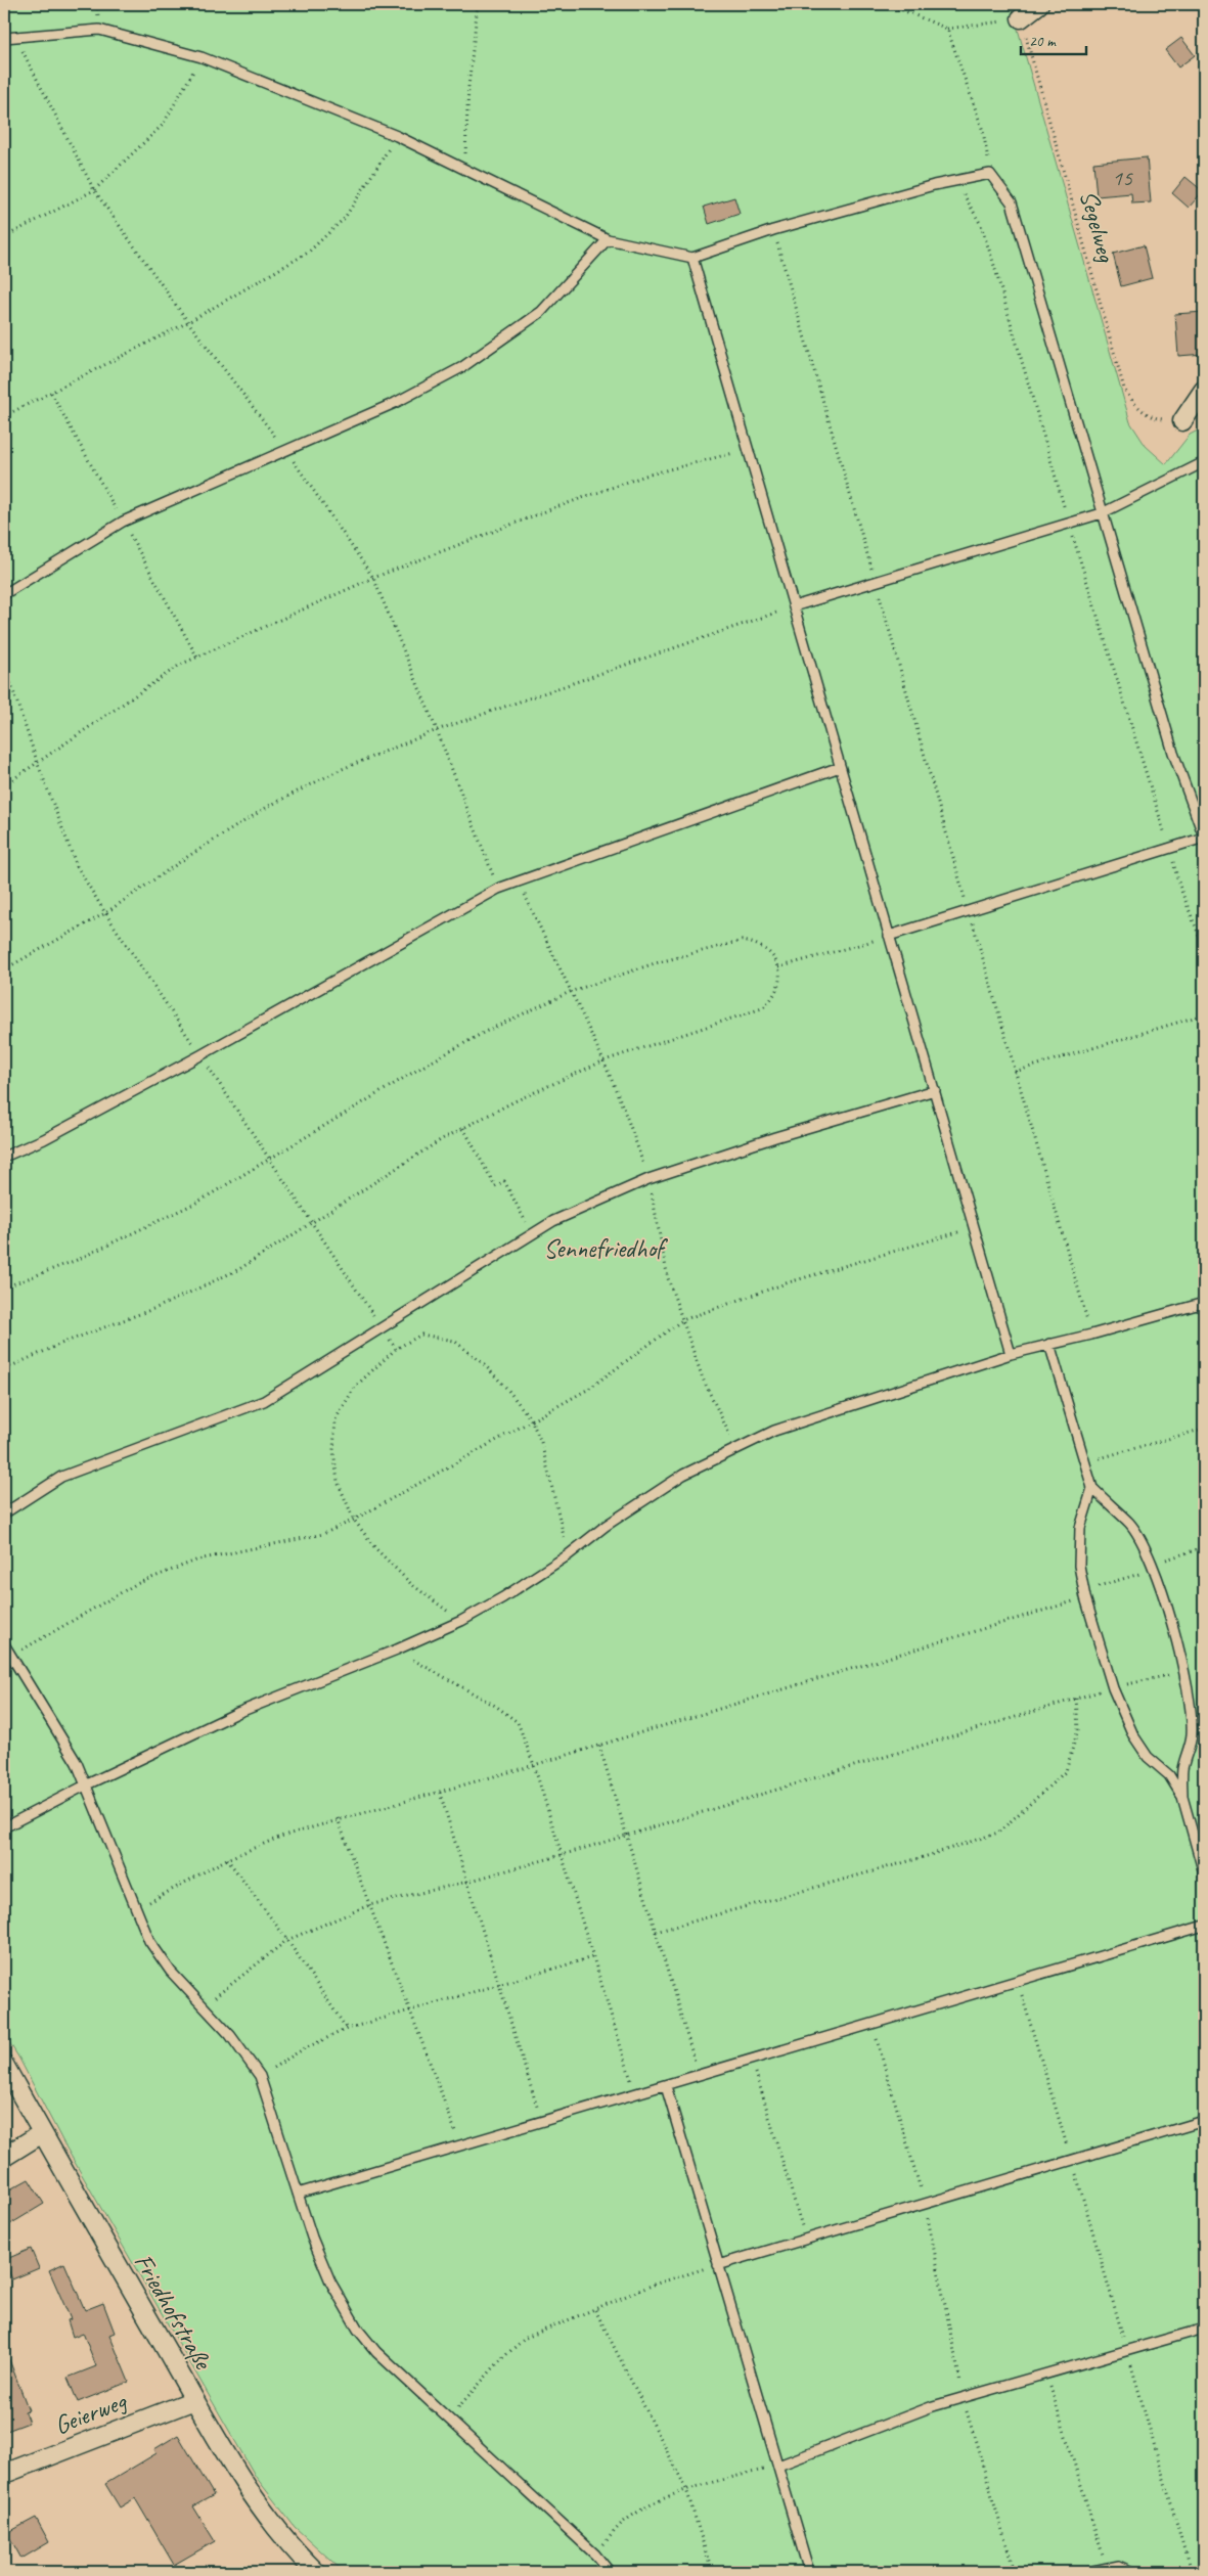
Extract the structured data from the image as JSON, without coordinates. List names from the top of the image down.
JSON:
{
  "streets": {
    "street": ["Friedhofstraße", "Geierweg"],
    "path": ["Segelweg"]
  },
  "crossings": [
    ["Friedhofstraße", "Geierweg"]
  ],
  "parks": ["Sennefriedhof"],
  "house_numbers": ["15"],
  "scale_bar": "20 m"
}
